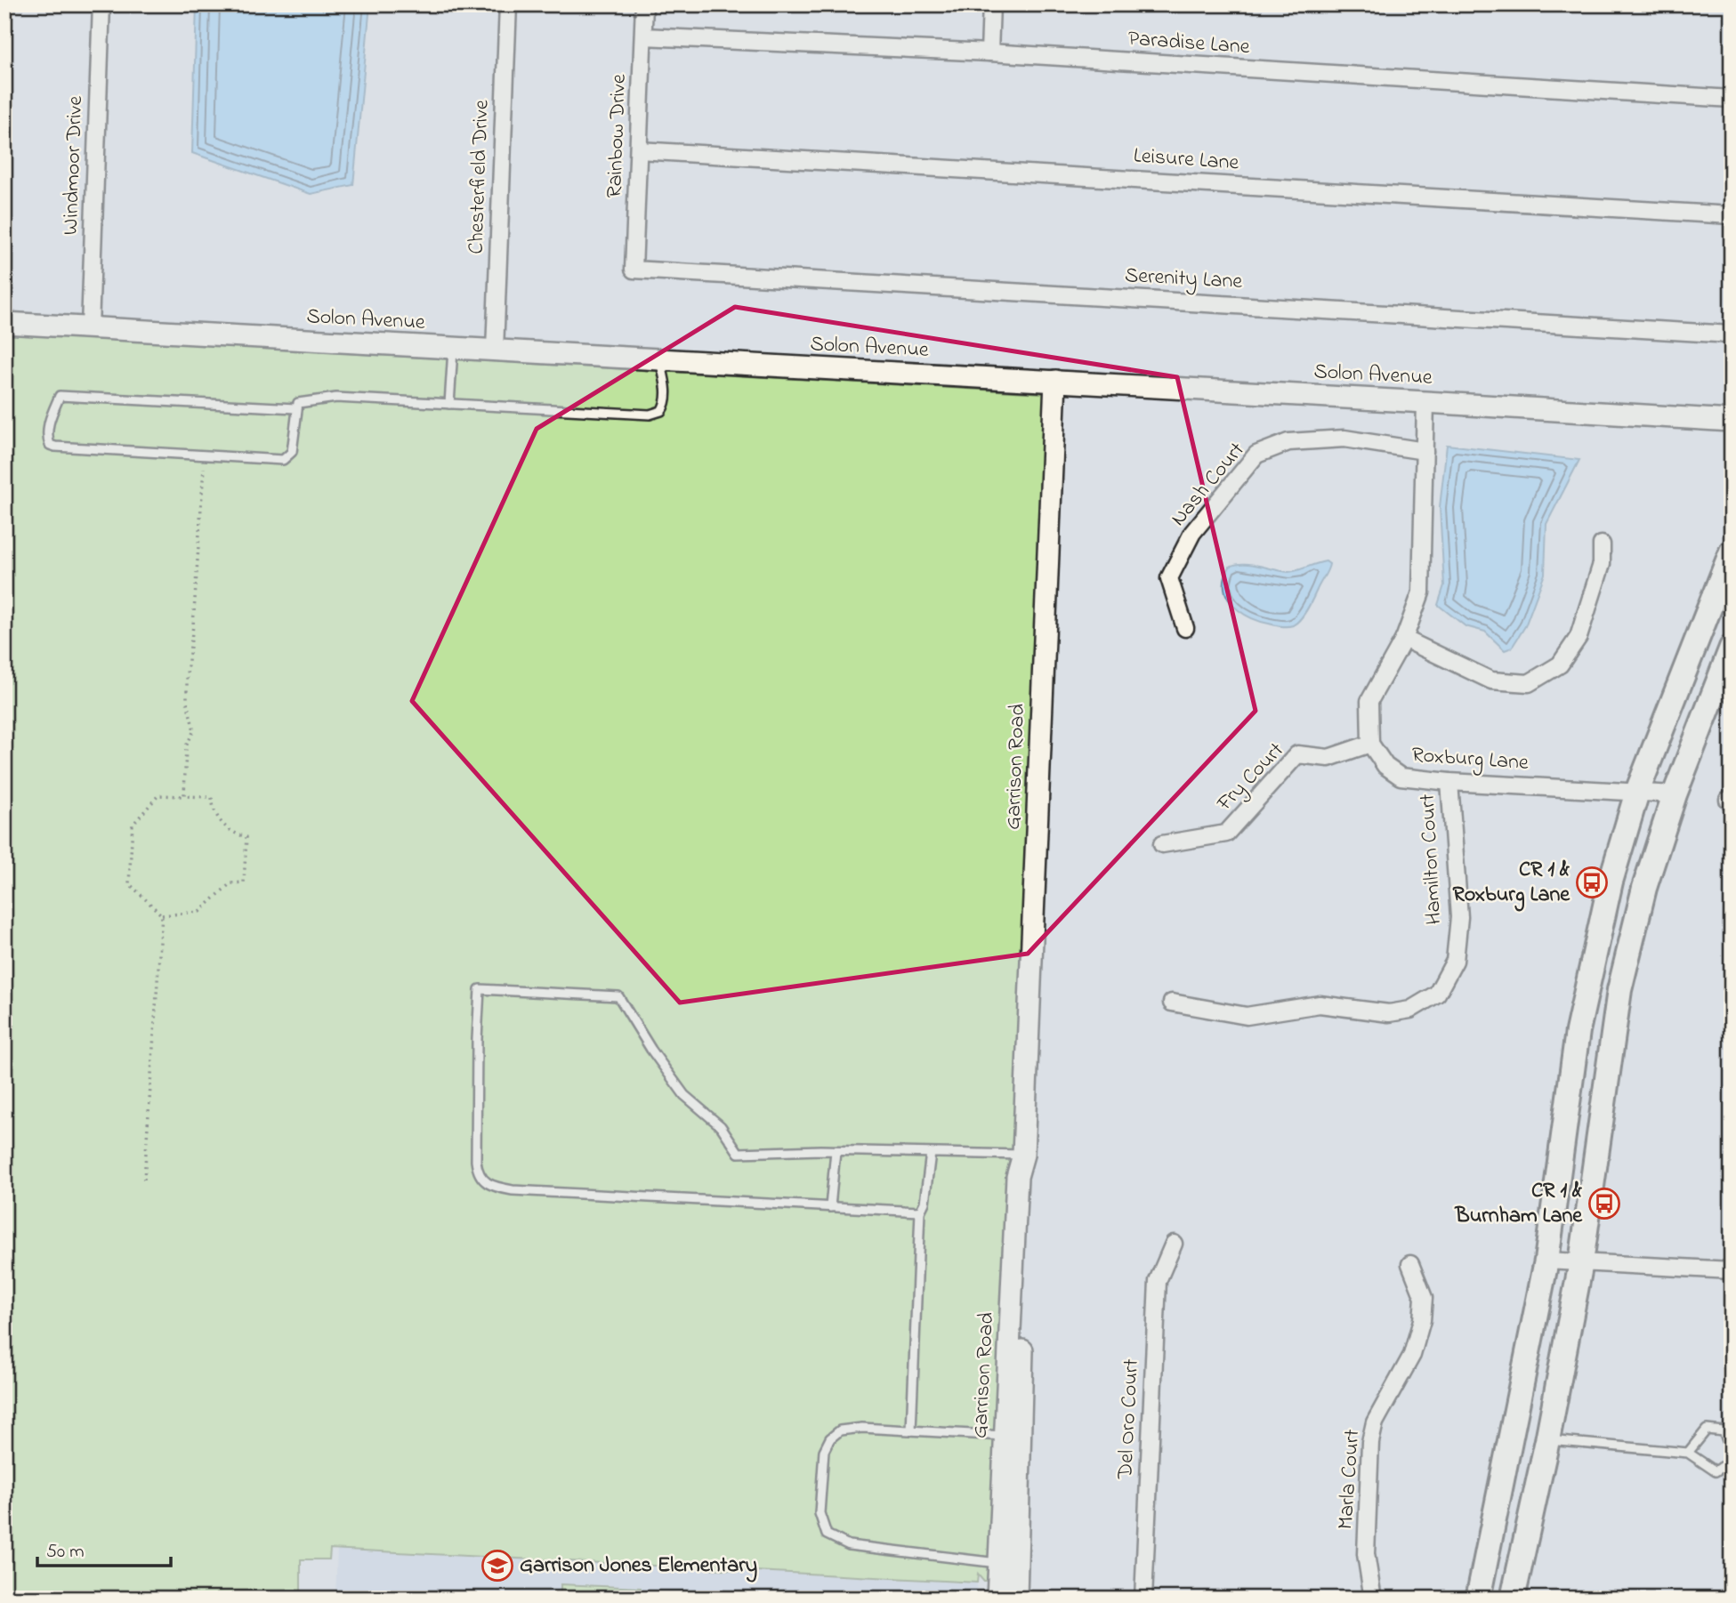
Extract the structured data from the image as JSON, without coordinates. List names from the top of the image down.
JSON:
{
  "streets": {
    "street": [
      "Paradise Lane",
      "Rainbow Drive",
      "Leisure Lane",
      "Windmoor Drive",
      "Chesterfield Drive",
      "Serenity Lane",
      "Solon Avenue",
      "Nash Court",
      "Roxburg Lane",
      "Garrison Road",
      "Fry Court",
      "Hamilton Court",
      "Del Oro Court",
      "Marla Court"
    ]
  },
  "crossings": [
    ["Paradise Lane", "Rainbow Drive"],
    ["Rainbow Drive", "Leisure Lane"],
    ["Rainbow Drive", "Serenity Lane"],
    ["Windmoor Drive", "Solon Avenue"],
    ["Chesterfield Drive", "Solon Avenue"],
    ["Solon Avenue", "Garrison Road"],
    ["Roxburg Lane", "Fry Court"],
    ["Roxburg Lane", "Hamilton Court"]
  ],
  "places": {
    "bus stop": ["CR 1 & Roxburg Lane", "CR 1 & Burnham Lane"],
    "school or university": ["Garrison Jones Elementary"]
  },
  "scale_bar": "50 m"
}
